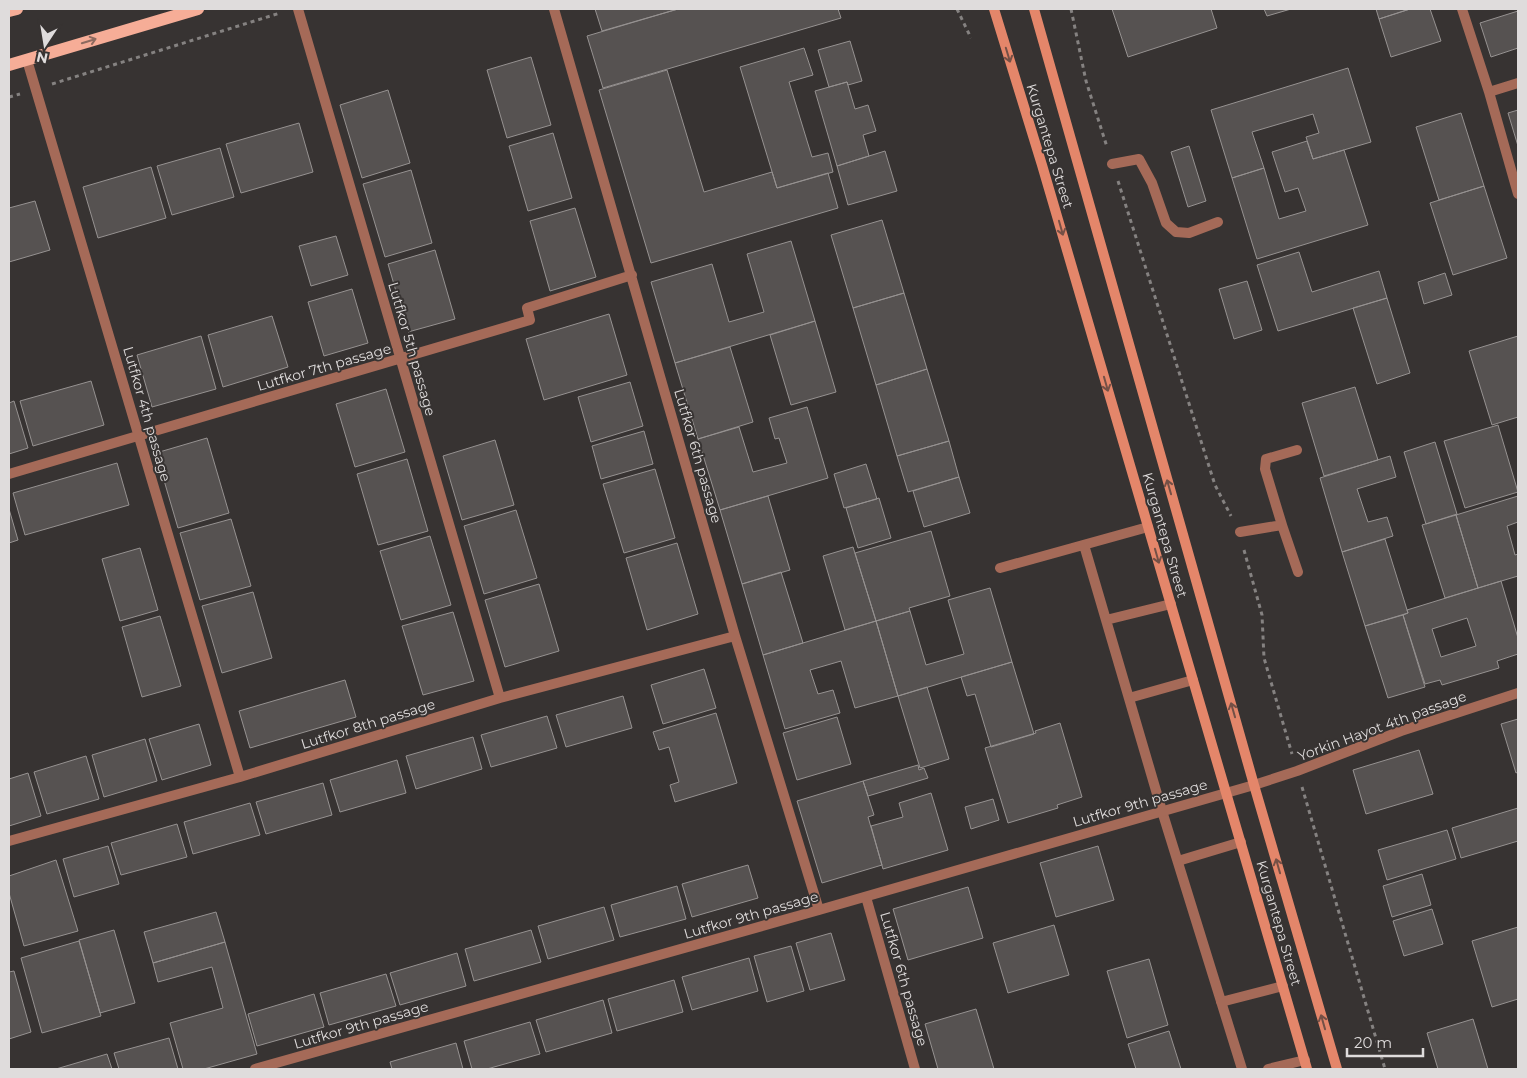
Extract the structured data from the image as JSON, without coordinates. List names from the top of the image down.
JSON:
{
  "streets": {
    "main road": ["Kurgantepa Street"],
    "street": [
      "Lutfkor 5th passage",
      "Lutfkor 7th passage",
      "Lutfkor 4th passage",
      "Lutfkor 6th passage",
      "Lutfkor 8th passage",
      "Yorkin Hayot 4th passage",
      "Lutfkor 9th passage"
    ]
  },
  "crossings": [
    ["Kurgantepa Street", "Yorkin Hayot 4th passage"],
    ["Kurgantepa Street", "Lutfkor 9th passage"],
    ["Lutfkor 5th passage", "Lutfkor 7th passage"],
    ["Lutfkor 5th passage", "Lutfkor 8th passage"],
    ["Lutfkor 7th passage", "Lutfkor 4th passage"],
    ["Lutfkor 7th passage", "Lutfkor 6th passage"],
    ["Lutfkor 4th passage", "Lutfkor 8th passage"],
    ["Lutfkor 6th passage", "Lutfkor 8th passage"],
    ["Lutfkor 6th passage", "Lutfkor 9th passage"],
    ["Yorkin Hayot 4th passage", "Lutfkor 9th passage"]
  ],
  "scale_bar": "20 m",
  "north": "bottom"
}
